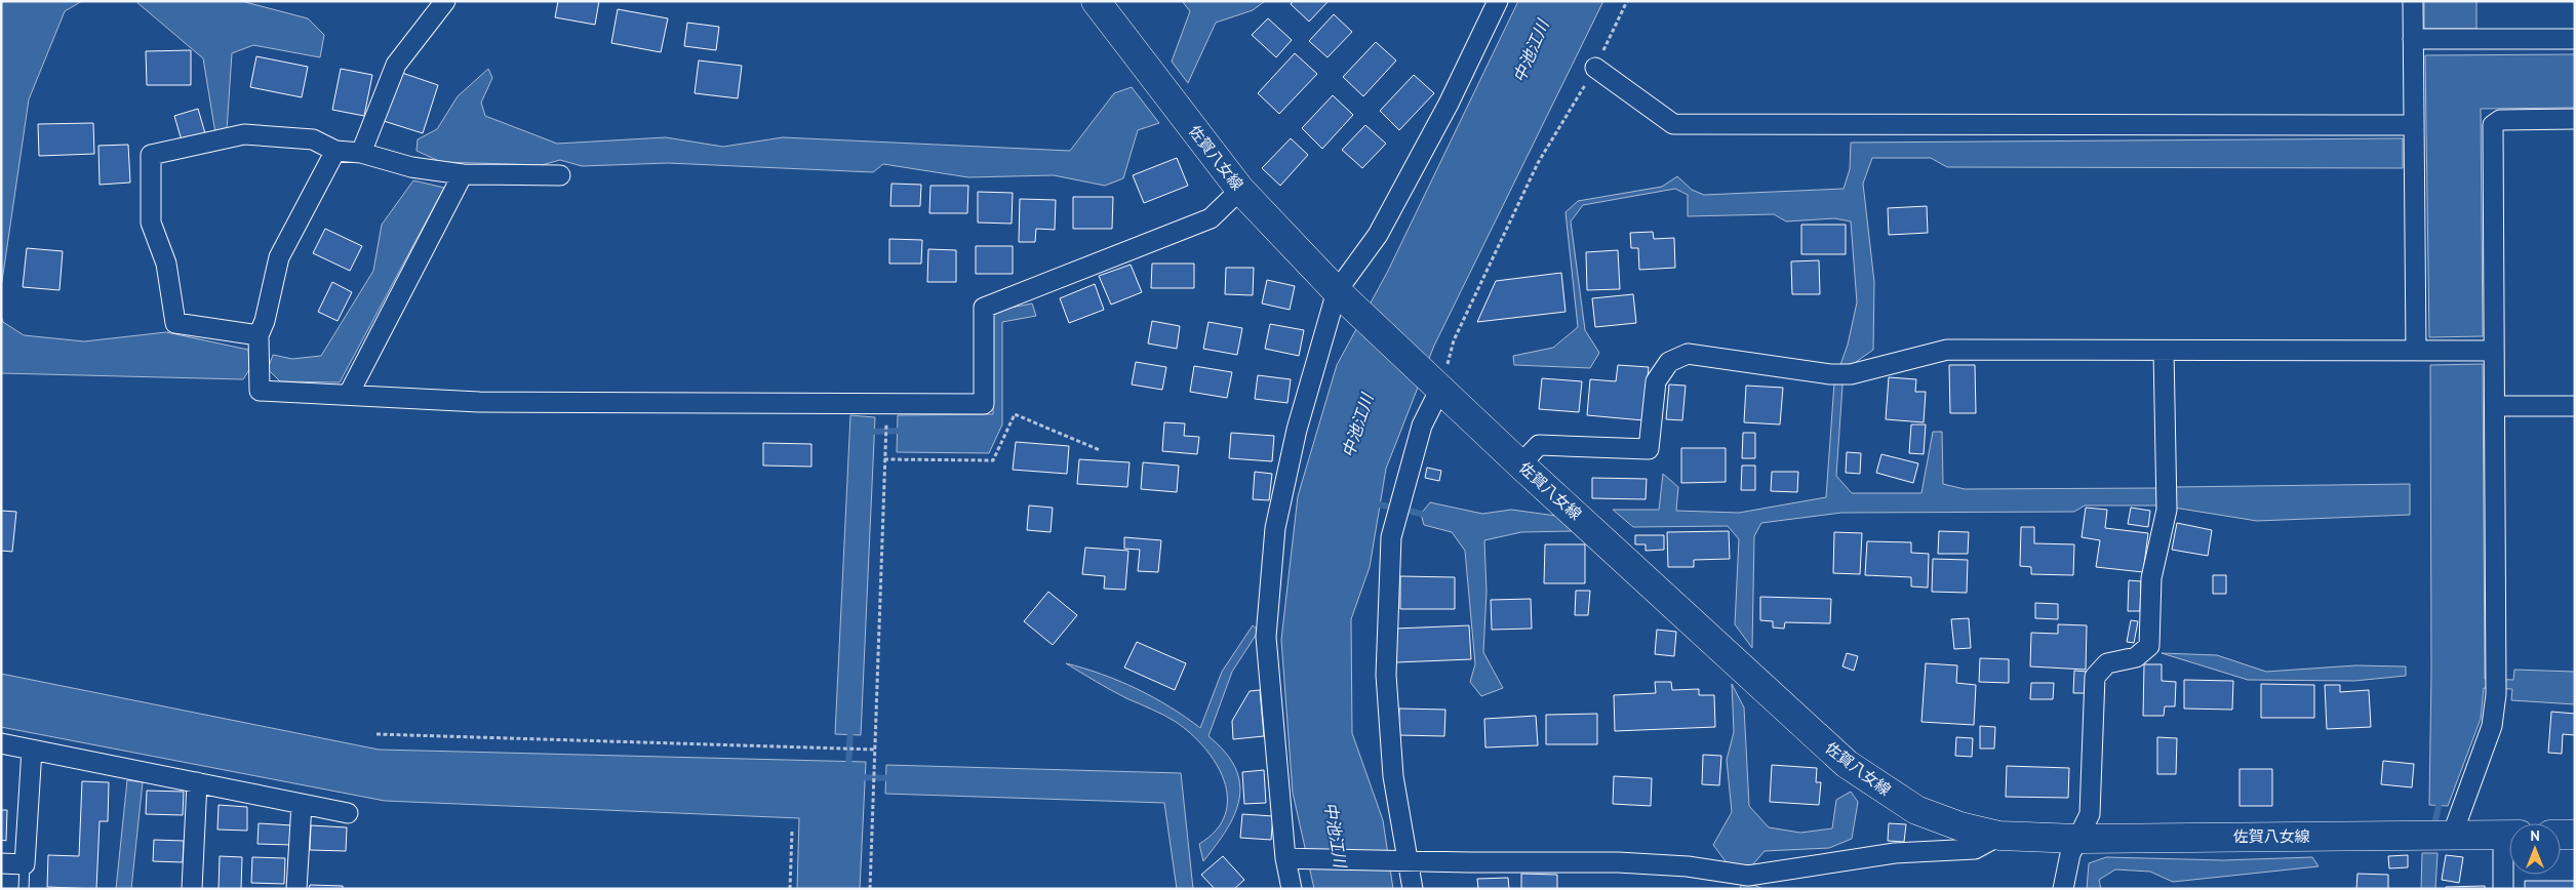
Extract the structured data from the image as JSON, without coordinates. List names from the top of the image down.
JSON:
{
  "streets": {
    "main road": ["佐賀八女線"]
  },
  "water": ["中池江川"],
  "north": "top"
}
